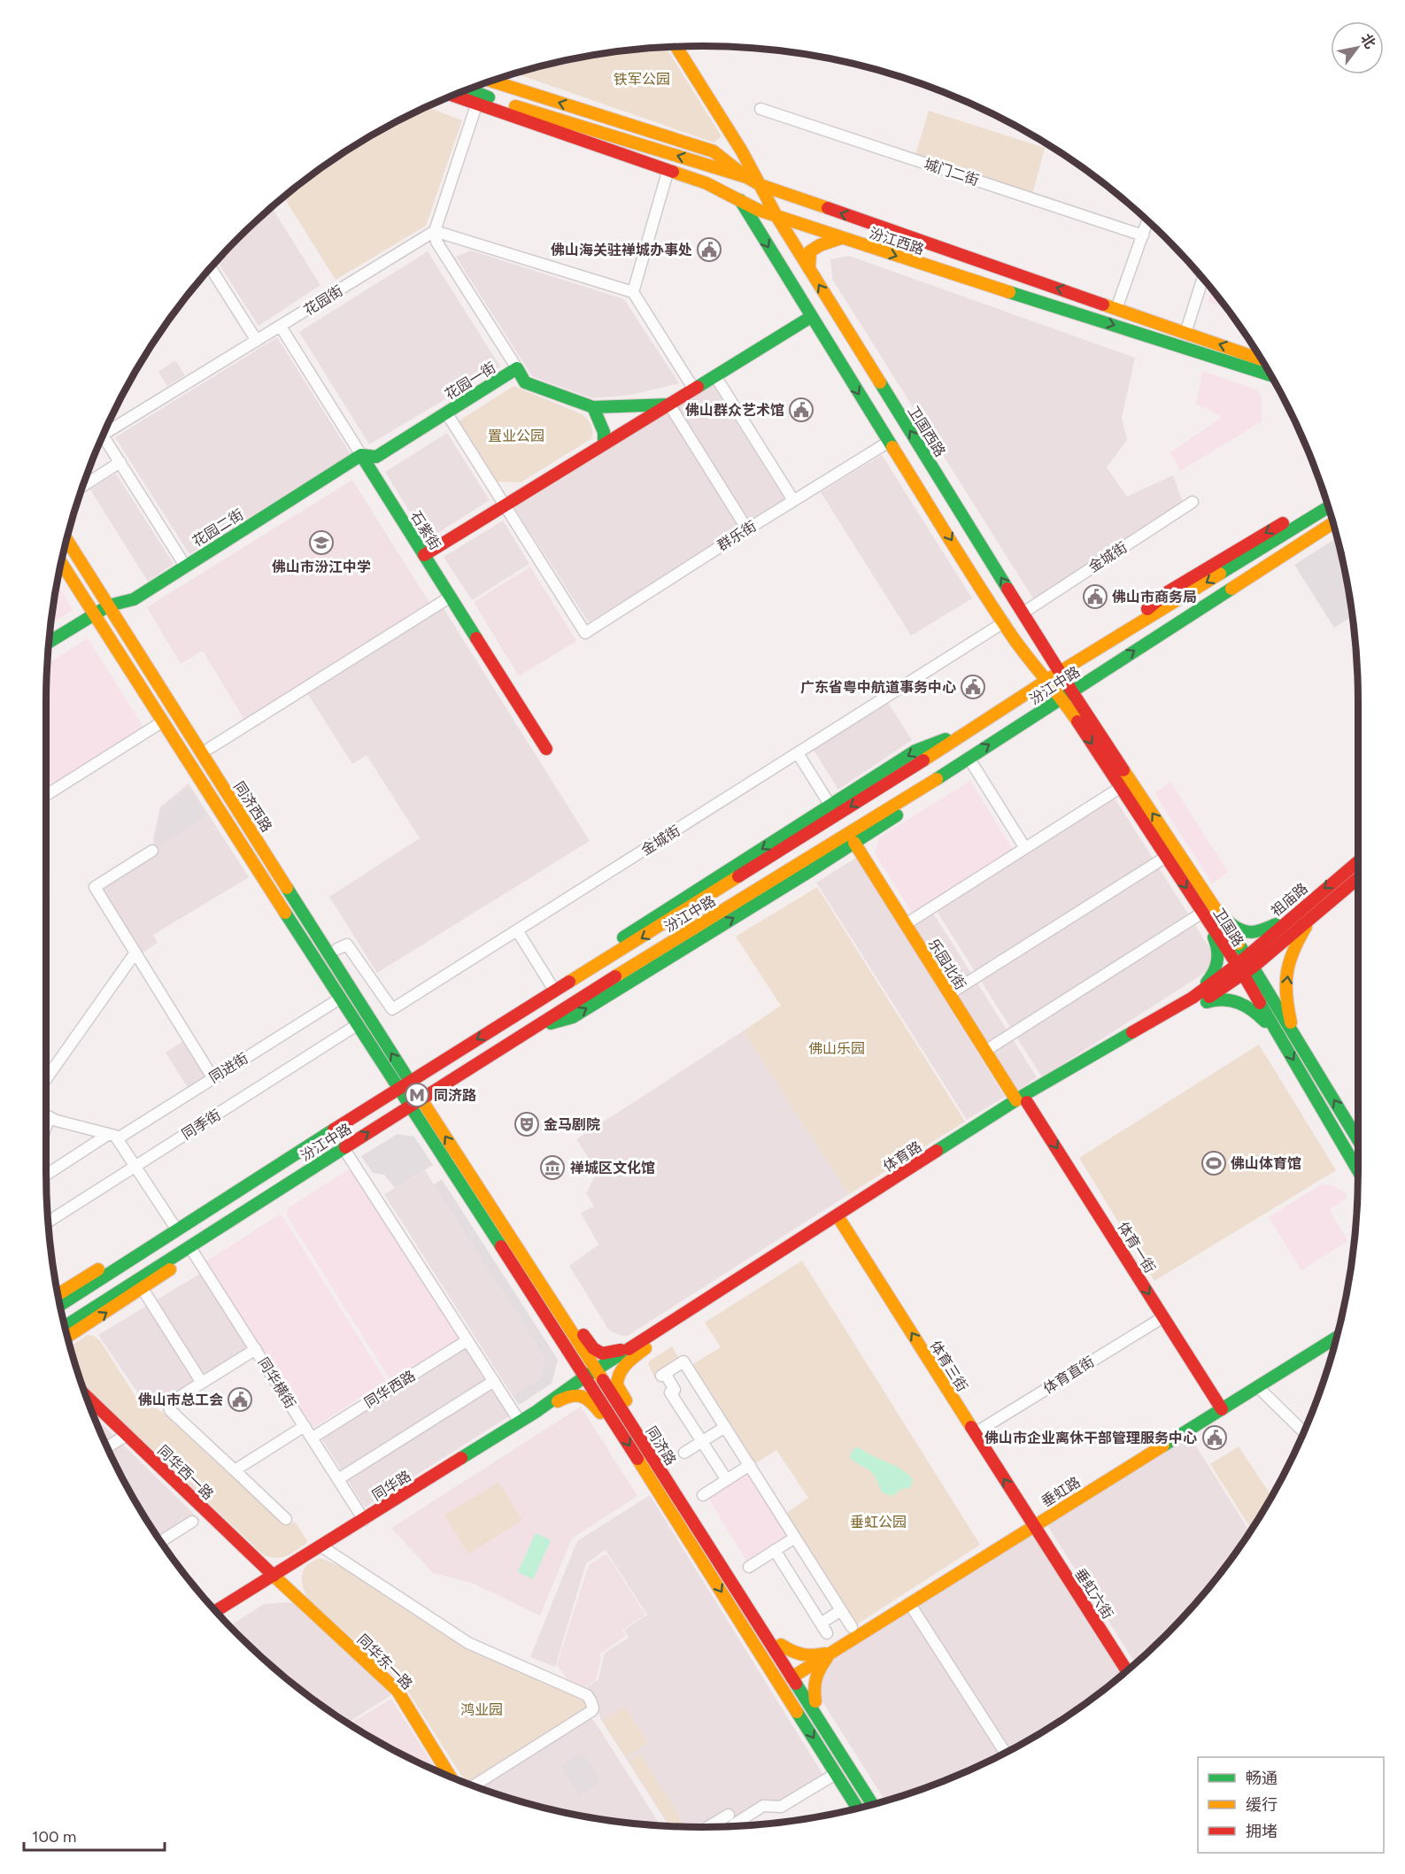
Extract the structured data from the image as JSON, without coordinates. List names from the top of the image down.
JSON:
{
  "streets": {
    "main road": [
      "汾江西路",
      "花园一街",
      "卫国西路",
      "花园二街",
      "石紫街",
      "汾江中路",
      "同济西路",
      "祖庙路",
      "卫国路",
      "乐园北街",
      "体育路",
      "体育一街",
      "体育三街",
      "同济路",
      "同华西一路",
      "同华路",
      "垂虹路",
      "垂虹六街",
      "同华东一路"
    ],
    "street": [
      "城门二街",
      "花园街",
      "群乐街",
      "金城街",
      "同进街",
      "同季街",
      "体育直街",
      "同华横街",
      "同华西路"
    ]
  },
  "crossings": [
    ["汾江西路", "卫国西路"],
    ["花园街", "石紫街"],
    ["花园一街", "花园二街"],
    ["花园一街", "石紫街"],
    ["卫国西路", "金城街"],
    ["卫国西路", "汾江中路"],
    ["卫国西路", "卫国路"],
    ["花园二街", "石紫街"],
    ["花园二街", "同济西路"],
    ["汾江中路", "同济西路"],
    ["汾江中路", "卫国路"],
    ["汾江中路", "同华横街"],
    ["汾江中路", "同济路"],
    ["同济西路", "同进街"],
    ["同济西路", "同季街"],
    ["同济西路", "同济路"],
    ["祖庙路", "卫国路"],
    ["祖庙路", "体育路"],
    ["卫国路", "体育路"],
    ["乐园北街", "体育路"],
    ["乐园北街", "体育一街"],
    ["体育路", "体育一街"],
    ["体育路", "体育三街"],
    ["体育路", "同济路"],
    ["体育路", "同华路"],
    ["体育一街", "体育直街"],
    ["体育一街", "垂虹路"],
    ["体育三街", "体育直街"],
    ["体育三街", "垂虹路"],
    ["体育三街", "垂虹六街"],
    ["同华横街", "同华西路"],
    ["同华横街", "同华路"],
    ["同济路", "同华路"],
    ["同济路", "垂虹路"],
    ["同华西一路", "同华路"],
    ["同华西一路", "同华东一路"],
    ["同华路", "同华东一路"],
    ["垂虹路", "垂虹六街"]
  ],
  "one_way": ["体育一街", "体育三街"],
  "parks": [
    "铁军公园",
    "置业公园",
    "佛山乐园",
    "垂虹公园",
    "鸿业园"
  ],
  "places": {
    "public building": [
      "佛山海关驻禅城办事处",
      "佛山群众艺术馆",
      "佛山市商务局",
      "广东省粤中航道事务中心",
      "佛山市总工会",
      "佛山市企业离休干部管理服务中心"
    ],
    "school or university": ["佛山市汾江中学"],
    "metro station": ["同济路"],
    "theatre": ["金马剧院"],
    "sports": ["佛山体育馆"],
    "museum": ["禅城区文化馆"]
  },
  "legend": ["畅通", "缓行", "拥堵"],
  "scale_bar": "100 m",
  "north": "top right"
}
